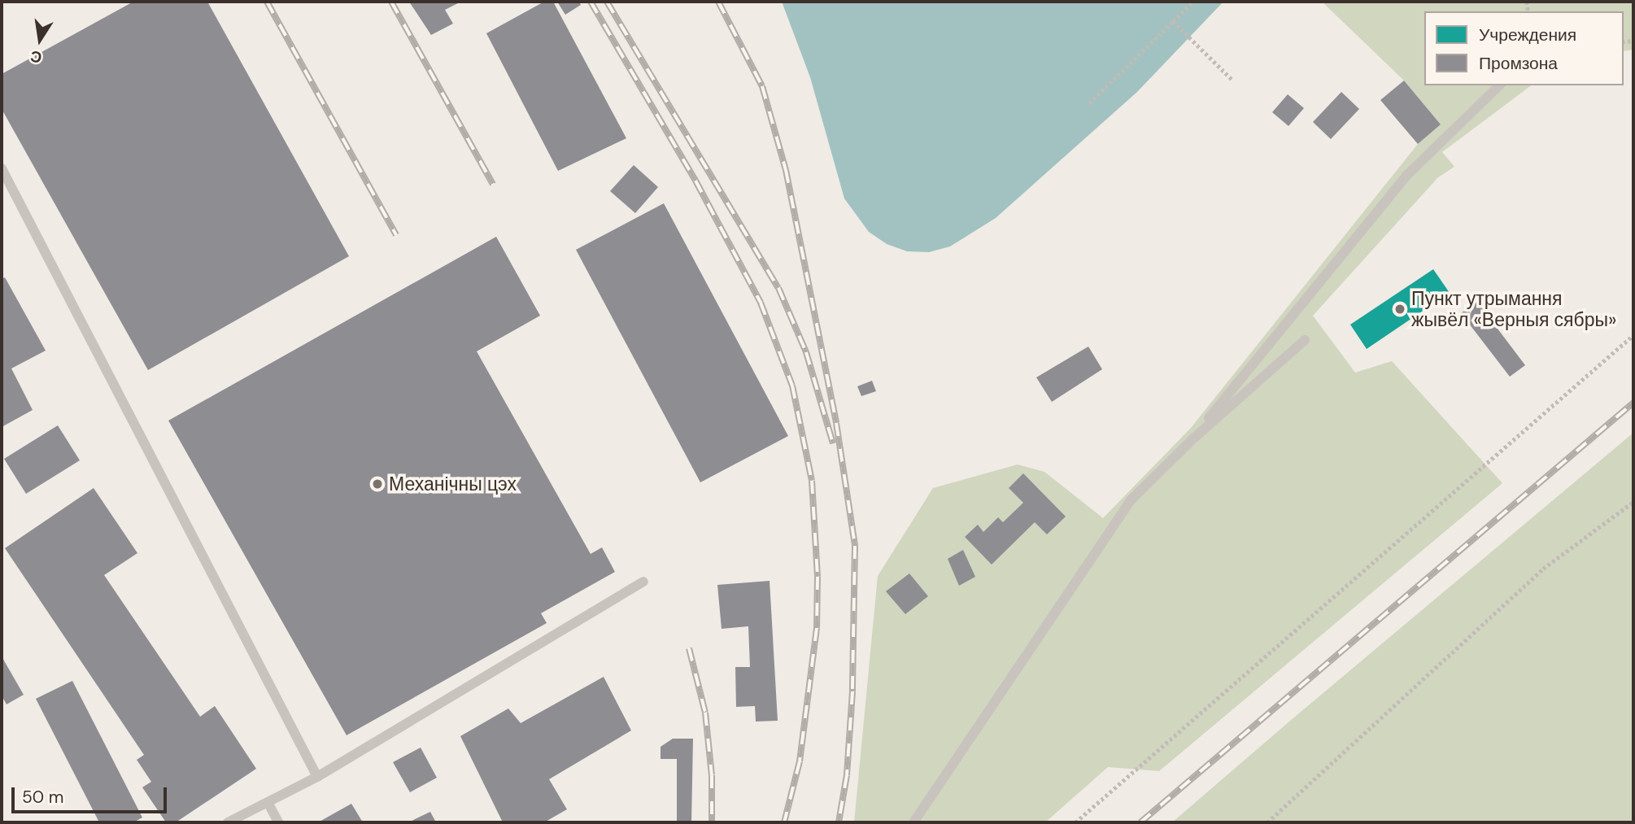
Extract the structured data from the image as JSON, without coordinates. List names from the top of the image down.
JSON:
{
  "places": ["Пункт утрымання жывёл «Верныя сябры»", "Механічны цэх"],
  "legend": ["Учреждения", "Промзона"],
  "scale_bar": "50 m",
  "north": "bottom"
}
